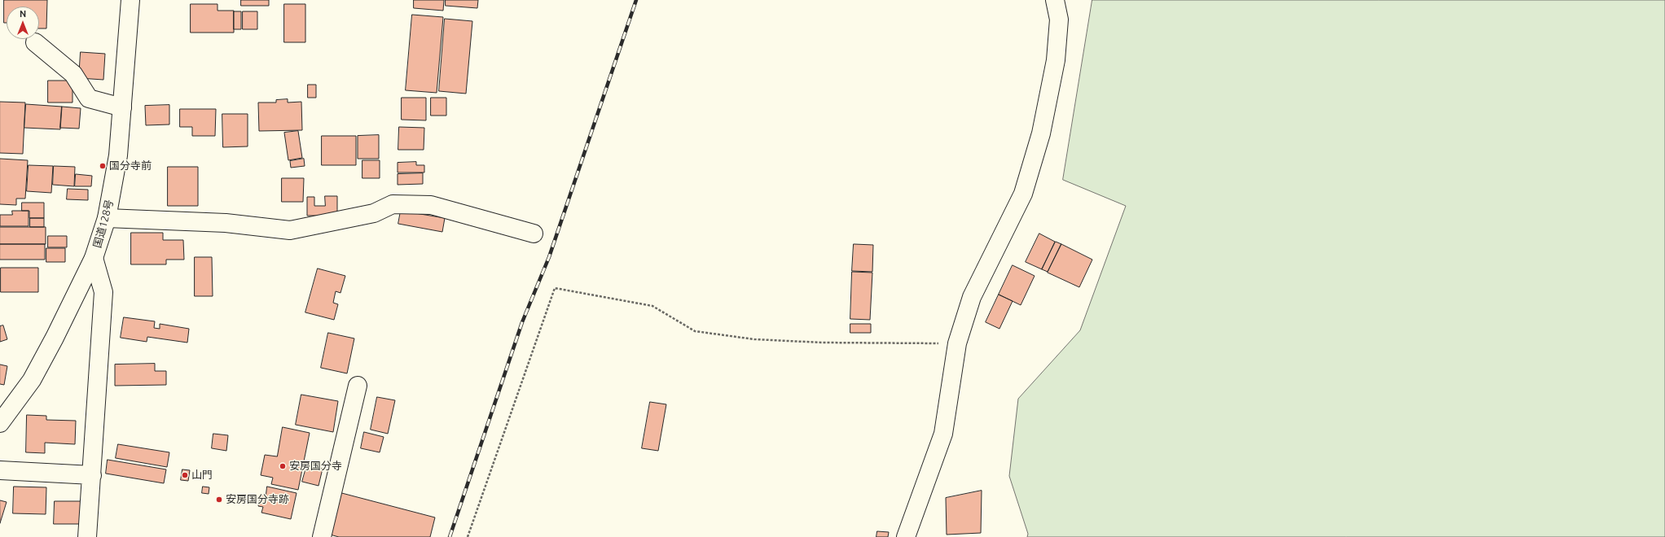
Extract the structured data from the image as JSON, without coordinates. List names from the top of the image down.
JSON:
{
  "streets": {
    "main road": ["国道128号"]
  },
  "places": [
    "国分寺前",
    "安房国分寺",
    "山門",
    "安房国分寺跡"
  ],
  "north": "top"
}
